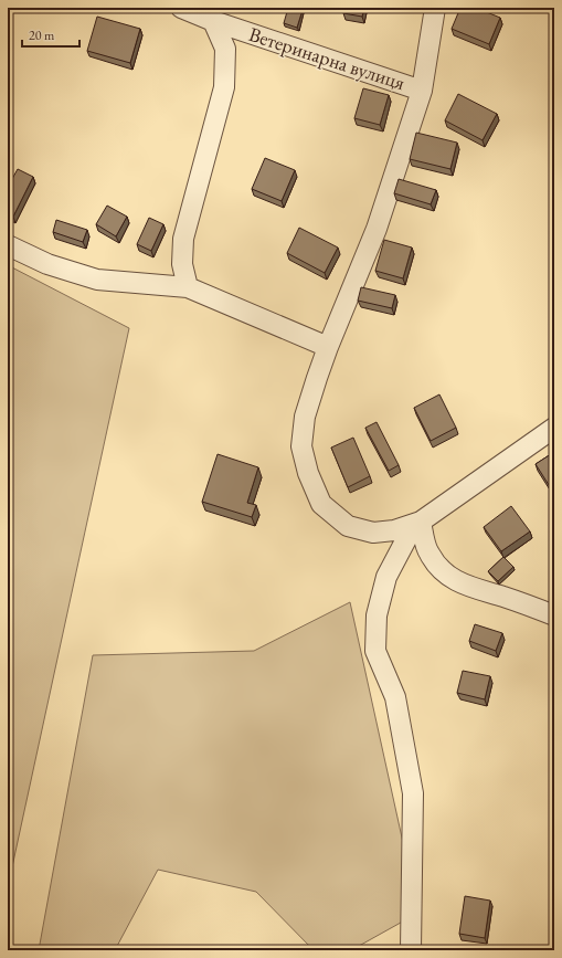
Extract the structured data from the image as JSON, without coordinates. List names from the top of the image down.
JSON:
{
  "streets": {
    "street": ["Ветеринарна вулиця"]
  },
  "scale_bar": "20 m"
}
